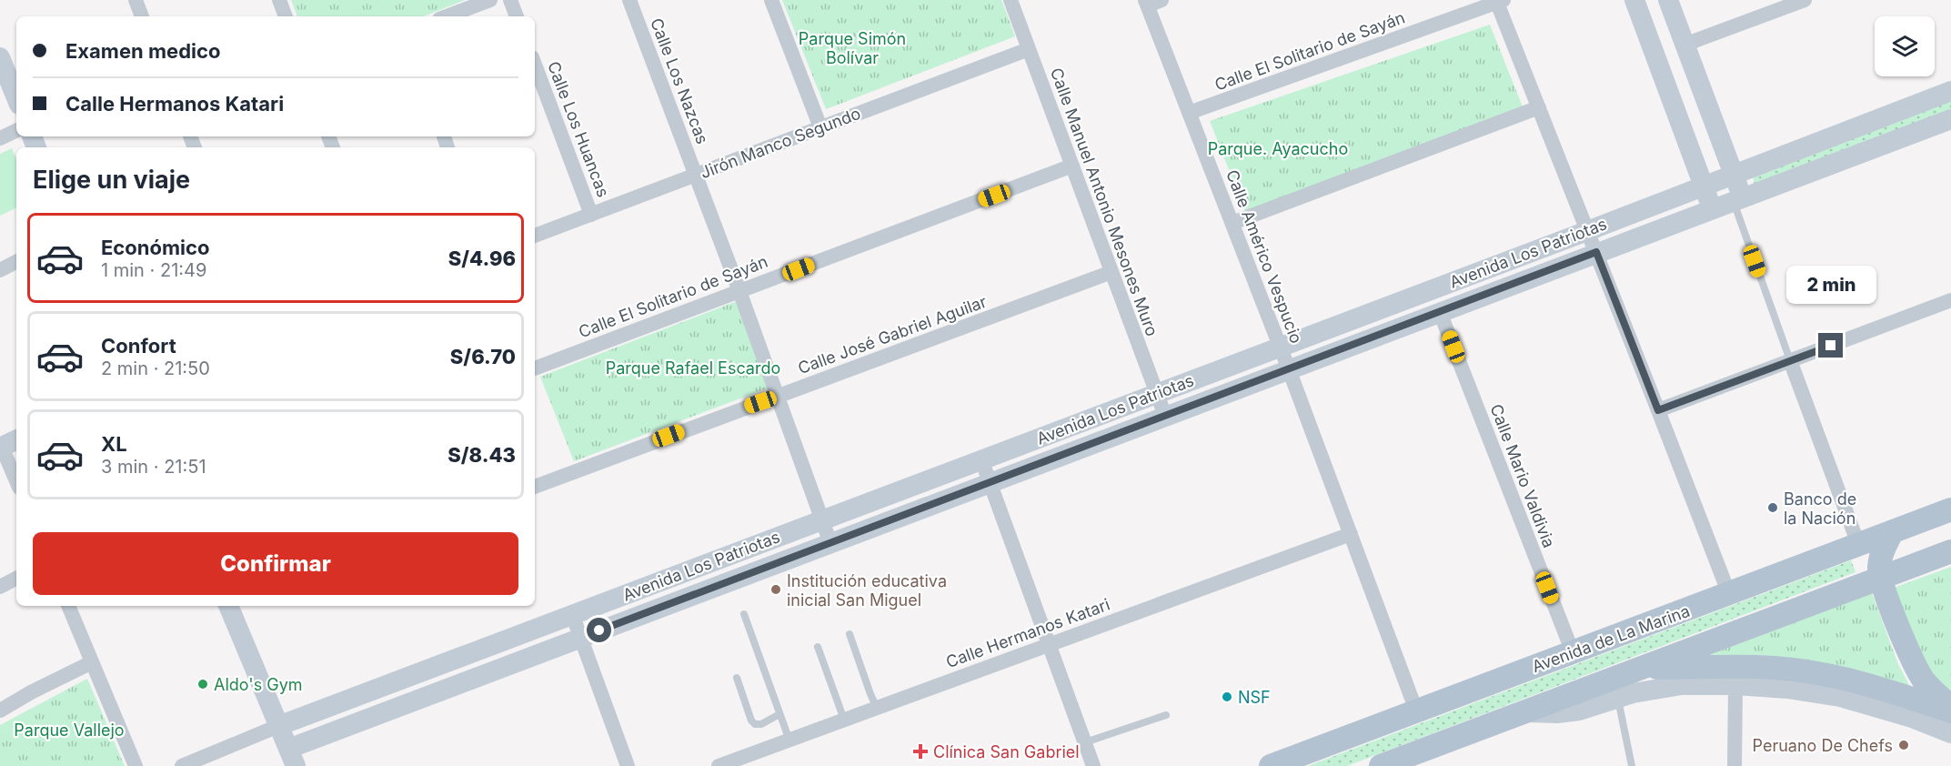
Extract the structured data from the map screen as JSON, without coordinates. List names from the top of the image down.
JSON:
{
  "streets": {
    "main road": ["Avenida Los Patriotas", "Avenida de La Marina"],
    "street": [
      "Calle El Solitario de Sayán",
      "Calle Los Nazcas",
      "Calle Los Huancas",
      "Jirón Manco Segundo",
      "Calle Manuel Antonio Mesones Muro",
      "Calle Américo Vespucio",
      "Calle José Gabriel Aguilar",
      "Calle Mario Valdivia",
      "Calle Hermanos Katari"
    ]
  },
  "crossings": [
    ["Calle El Solitario de Sayán", "Calle Los Nazcas"],
    ["Calle El Solitario de Sayán", "Calle Manuel Antonio Mesones Muro"],
    ["Calle El Solitario de Sayán", "Calle Américo Vespucio"],
    ["Calle Los Nazcas", "Jirón Manco Segundo"],
    ["Calle Los Nazcas", "Calle José Gabriel Aguilar"],
    ["Calle Los Huancas", "Jirón Manco Segundo"],
    ["Jirón Manco Segundo", "Calle Manuel Antonio Mesones Muro"],
    ["Calle Manuel Antonio Mesones Muro", "Avenida Los Patriotas"],
    ["Calle Manuel Antonio Mesones Muro", "Calle José Gabriel Aguilar"],
    ["Avenida Los Patriotas", "Calle Américo Vespucio"],
    ["Avenida Los Patriotas", "Calle Mario Valdivia"],
    ["Calle Américo Vespucio", "Calle Hermanos Katari"],
    ["Calle Américo Vespucio", "Avenida de La Marina"],
    ["Calle Mario Valdivia", "Avenida de La Marina"]
  ],
  "parks": [
    "Parque Simón Bolívar",
    "Parque. Ayacucho",
    "Parque Rafael Escardo",
    "Parque Vallejo"
  ],
  "places": {
    "other": [
      "Banco de la Nación",
      "Institución educativa inicial San Miguel",
      "Aldo's Gym",
      "NSF",
      "Peruano De Chefs"
    ],
    "health": ["Clínica San Gabriel"]
  },
  "page": {
    "banner": ["Examen medico", "Calle Hermanos Katari"],
    "heading": "Elige un viaje",
    "list": [
      {
        "name": "Económico",
        "note": "1 min · 21:49",
        "value": "S/4.96"
      },
      {
        "name": "Confort",
        "note": "2 min · 21:50",
        "value": "S/6.70"
      },
      {
        "name": "XL",
        "note": "3 min · 21:51",
        "value": "S/8.43"
      }
    ],
    "bubble": "2 min",
    "buttons": "Confirmar"
  }
}
